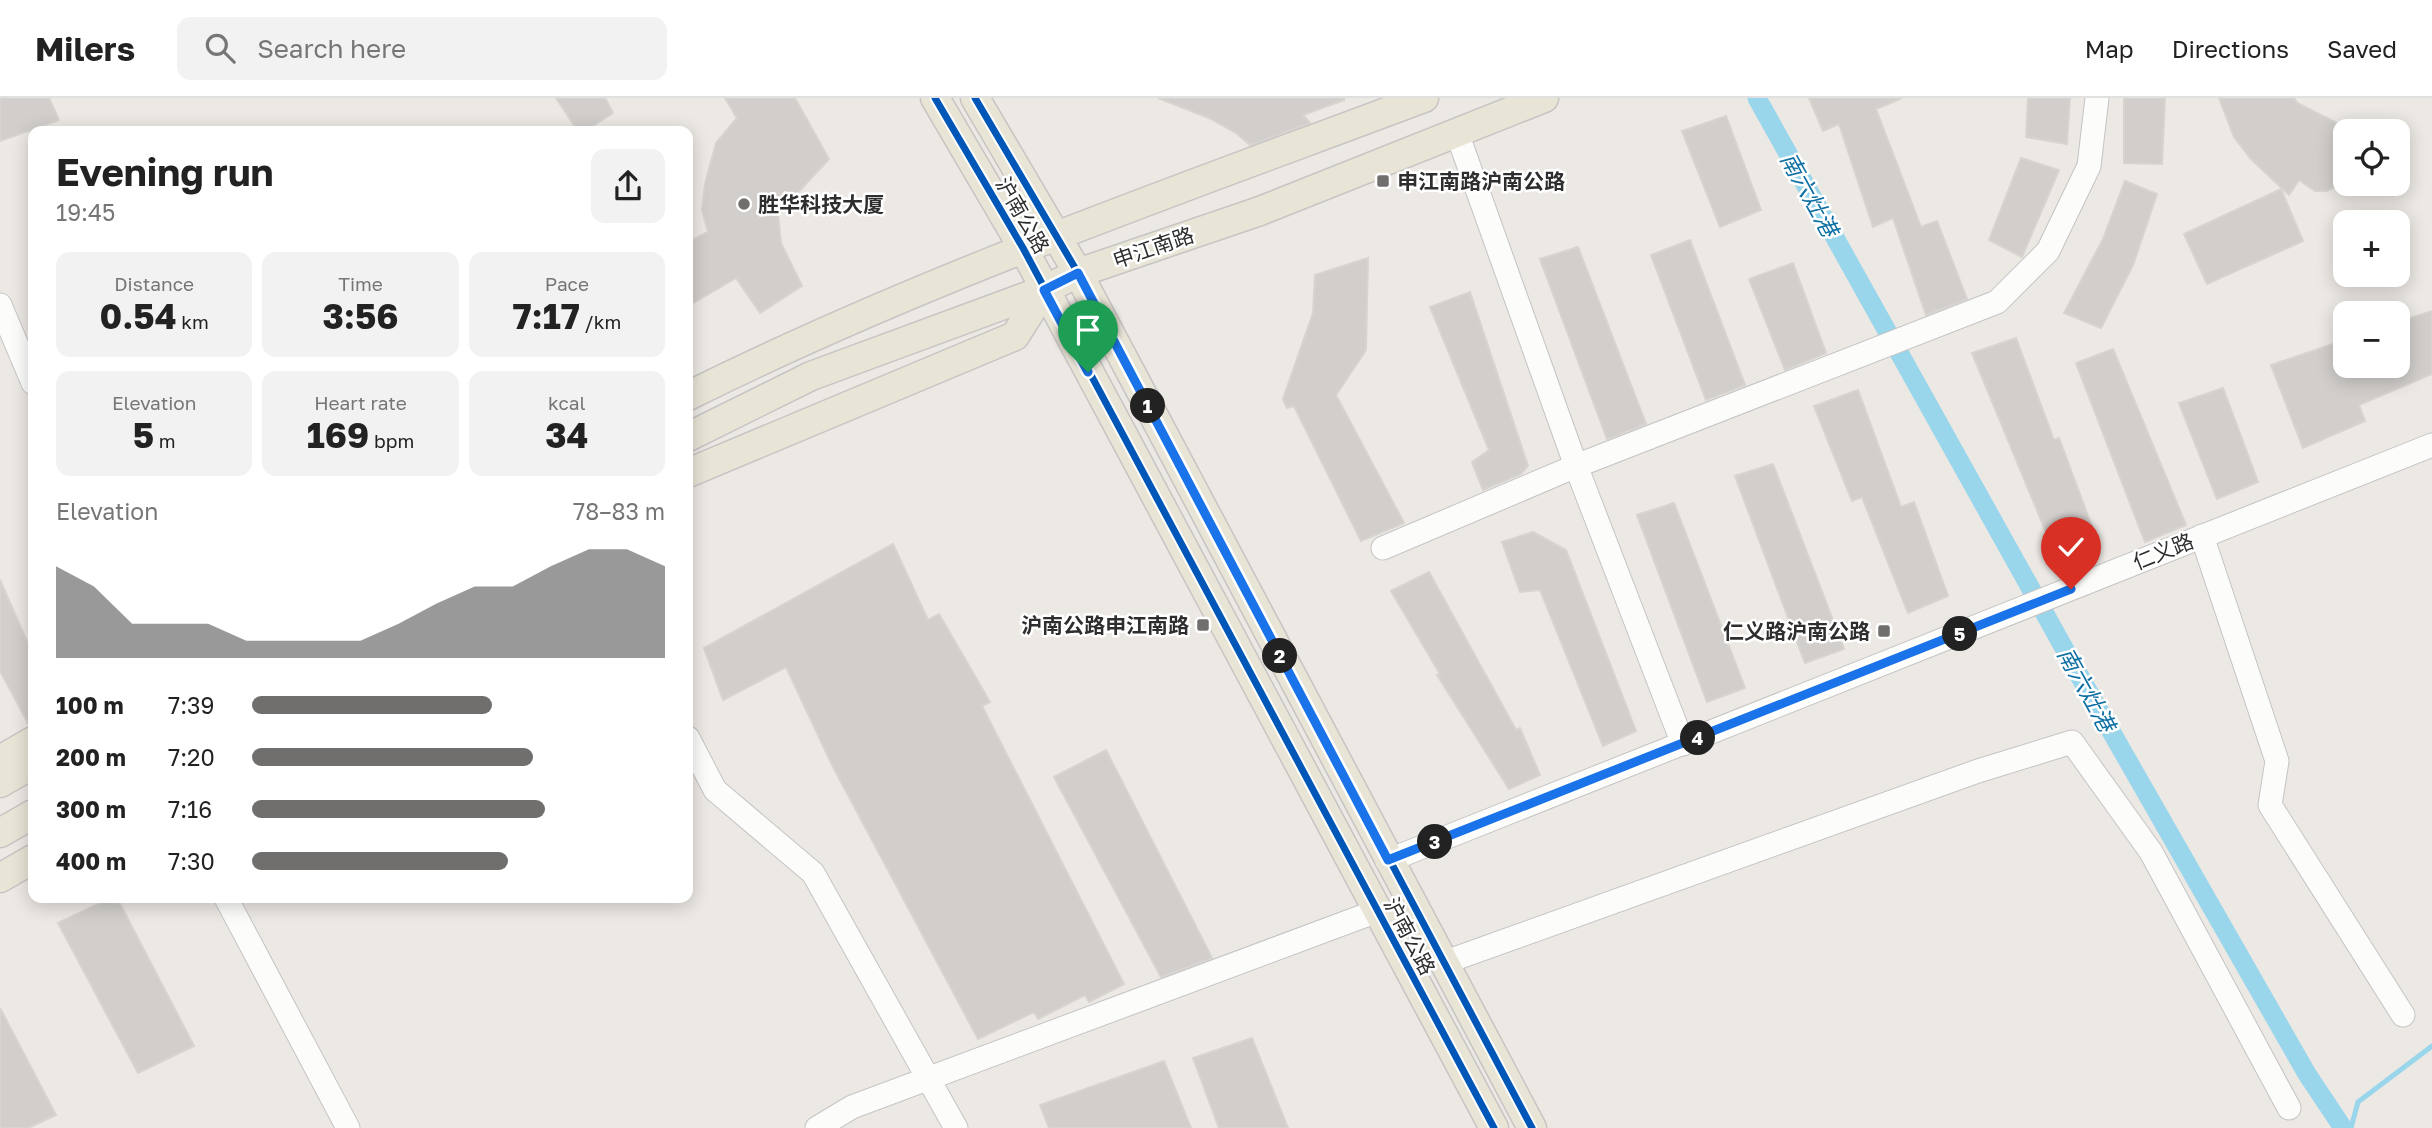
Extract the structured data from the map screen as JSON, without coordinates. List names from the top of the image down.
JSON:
{
  "streets": {
    "main road": ["沪南公路", "申江南路"],
    "street": ["仁义路"]
  },
  "crossings": [
    ["沪南公路", "申江南路"],
    ["沪南公路", "仁义路"]
  ],
  "water": ["南六灶港"],
  "places": {
    "transit": ["申江南路沪南公路", "沪南公路申江南路", "仁义路沪南公路"],
    "other": ["胜华科技大厦"]
  },
  "page": {
    "header": "Milers",
    "search": "Search here",
    "nav": ["Map", "Directions", "Saved"],
    "map_buttons": ["+", "−"],
    "heading": ["Evening run", "19:45"],
    "stats": [
      ["Distance", "0.54 km"],
      ["Time", "3:56"],
      ["Pace", "7:17 /km"],
      ["Elevation", "5 m"],
      ["Heart rate", "169 bpm"],
      ["kcal", "34"]
    ],
    "pins": [
      "1",
      "5",
      "2",
      "4",
      "3"
    ],
    "chart": ["Elevation", "78–83 m"],
    "list": [
      {
        "name": "100 m",
        "note": "7:39"
      },
      {
        "name": "200 m",
        "note": "7:20"
      },
      {
        "name": "300 m",
        "note": "7:16"
      },
      {
        "name": "400 m",
        "note": "7:30"
      }
    ]
  }
}
